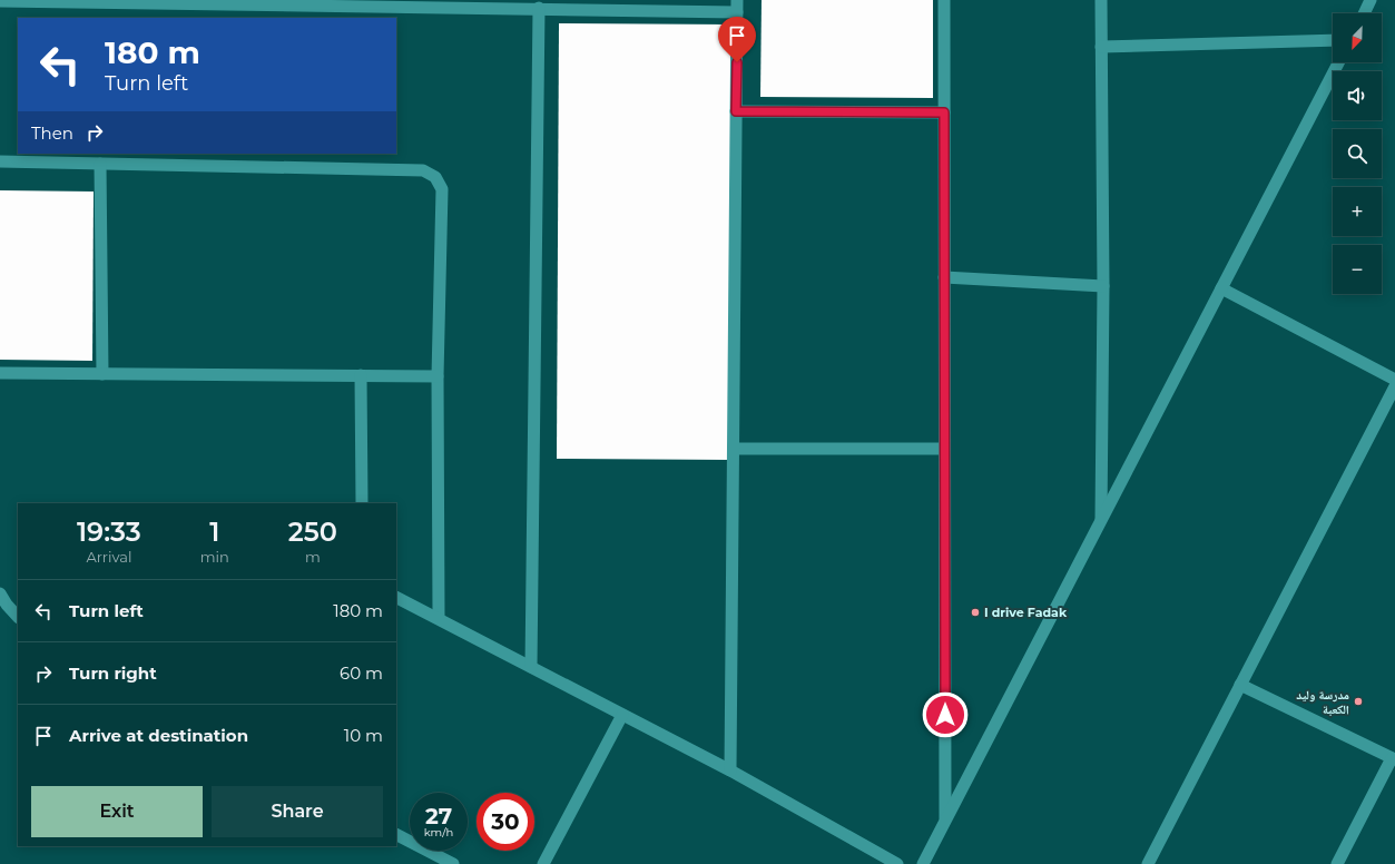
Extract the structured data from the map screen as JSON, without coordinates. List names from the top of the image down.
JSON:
{
  "places": ["I drive Fadak", "مدرسة وليد الكعبة"],
  "north": "bottom left",
  "page": {
    "map_buttons": ["+", "−"],
    "turn": ["180 m", "Turn left"],
    "then": "Then",
    "eta": [
      "19:33",
      "Arrival",
      "1",
      "min",
      "250",
      "m"
    ],
    "list": [
      {
        "name": "Turn left",
        "value": "180 m"
      },
      {
        "name": "Turn right",
        "value": "60 m"
      },
      {
        "name": "Arrive at destination",
        "value": "10 m"
      }
    ],
    "buttons": ["Exit", "Share"],
    "speed": "27 km/h",
    "limit": "30"
  }
}
